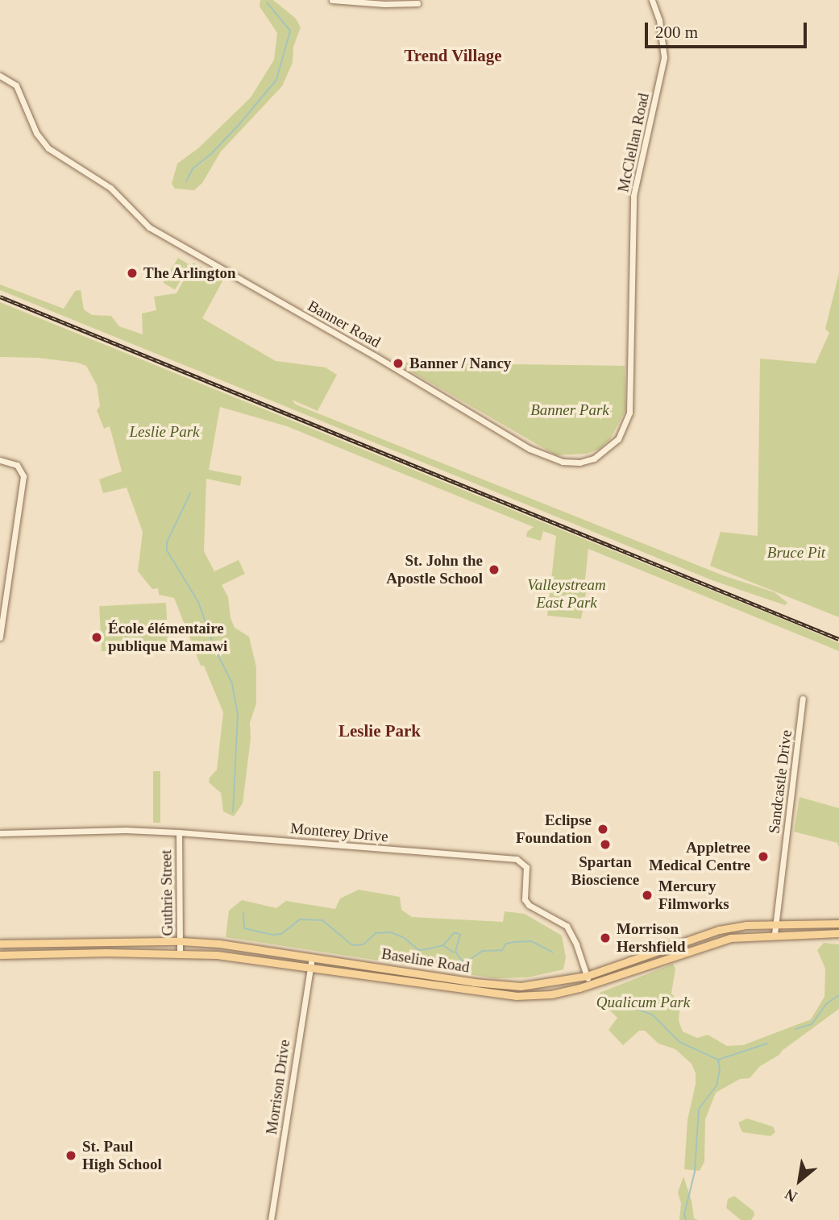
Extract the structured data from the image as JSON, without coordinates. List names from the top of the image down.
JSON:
{
  "streets": {
    "main road": ["Baseline Road"],
    "street": [
      "McClellan Road",
      "Banner Road",
      "Sandcastle Drive",
      "Monterey Drive",
      "Guthrie Street",
      "Morrison Drive"
    ]
  },
  "crossings": [
    ["McClellan Road", "Banner Road"],
    ["Sandcastle Drive", "Baseline Road"],
    ["Monterey Drive", "Guthrie Street"],
    ["Monterey Drive", "Baseline Road"],
    ["Guthrie Street", "Baseline Road"],
    ["Baseline Road", "Morrison Drive"]
  ],
  "districts": ["Trend Village", "Leslie Park"],
  "parks": [
    "Banner Park",
    "Leslie Park",
    "Bruce Pit",
    "Valleystream East Park",
    "Qualicum Park"
  ],
  "places": [
    "The Arlington",
    "Banner / Nancy",
    "St. John the Apostle School",
    "École élémentaire publique Mamawi",
    "Eclipse Foundation",
    "Spartan Bioscience",
    "Appletree Medical Centre",
    "Mercury Filmworks",
    "Morrison Hershfield",
    "St. Paul High School"
  ],
  "scale_bar": "200 m",
  "north": "bottom left"
}
